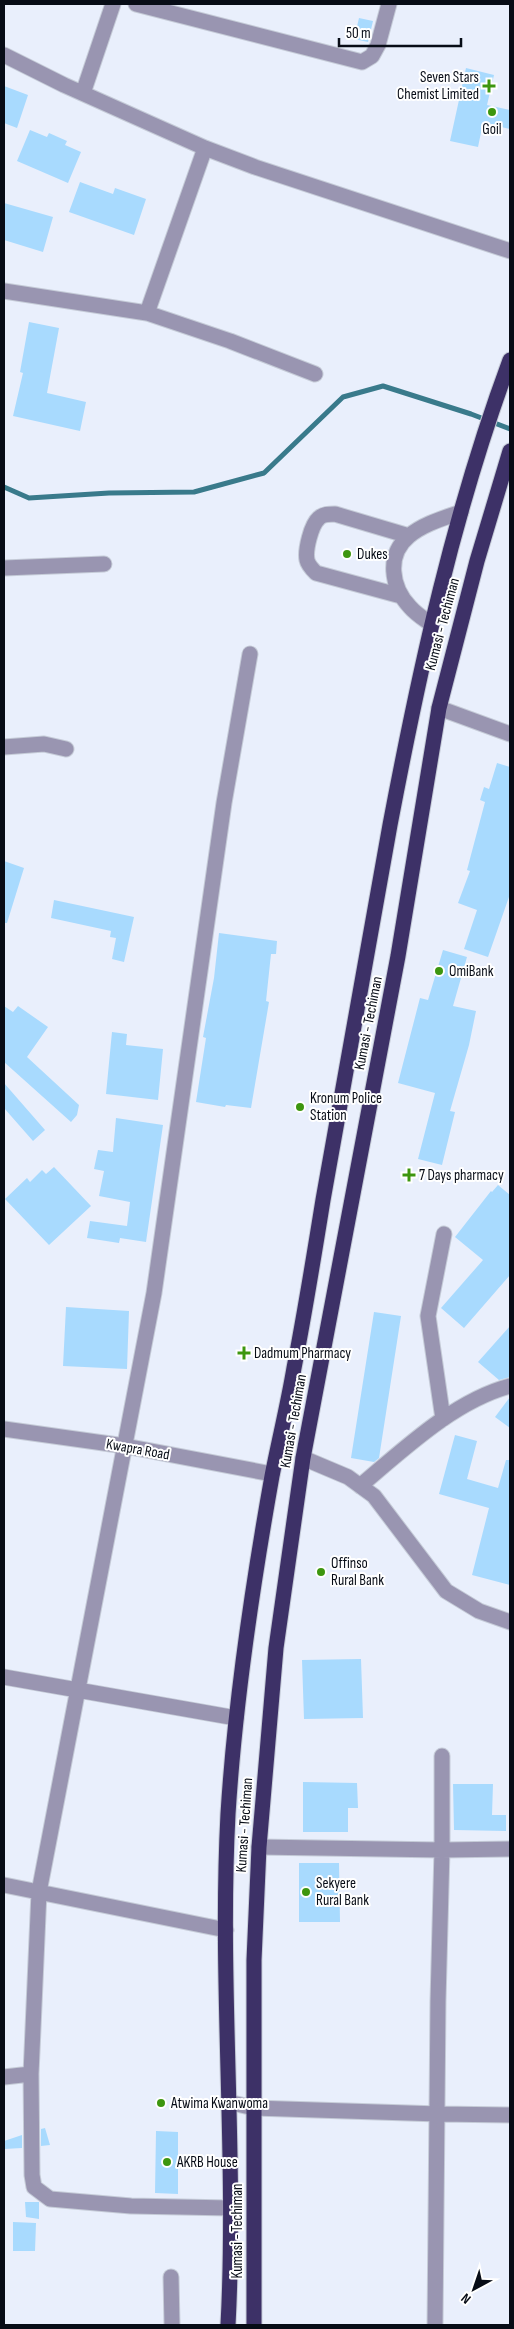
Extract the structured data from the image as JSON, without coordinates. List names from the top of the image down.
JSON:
{
  "streets": {
    "highway": ["Kumasi - Techiman"],
    "street": ["Kwapra Road"]
  },
  "places": {
    "health": ["Seven Stars Chemist Limited", "7 Days pharmacy", "Dadmum Pharmacy"],
    "other": [
      "Goil",
      "Dukes",
      "OmiBank",
      "Kronum Police Station",
      "Offinso Rural Bank",
      "Sekyere Rural Bank",
      "Atwima Kwanwoma",
      "AKRB House"
    ]
  },
  "scale_bar": "50 m",
  "north": "bottom left"
}
